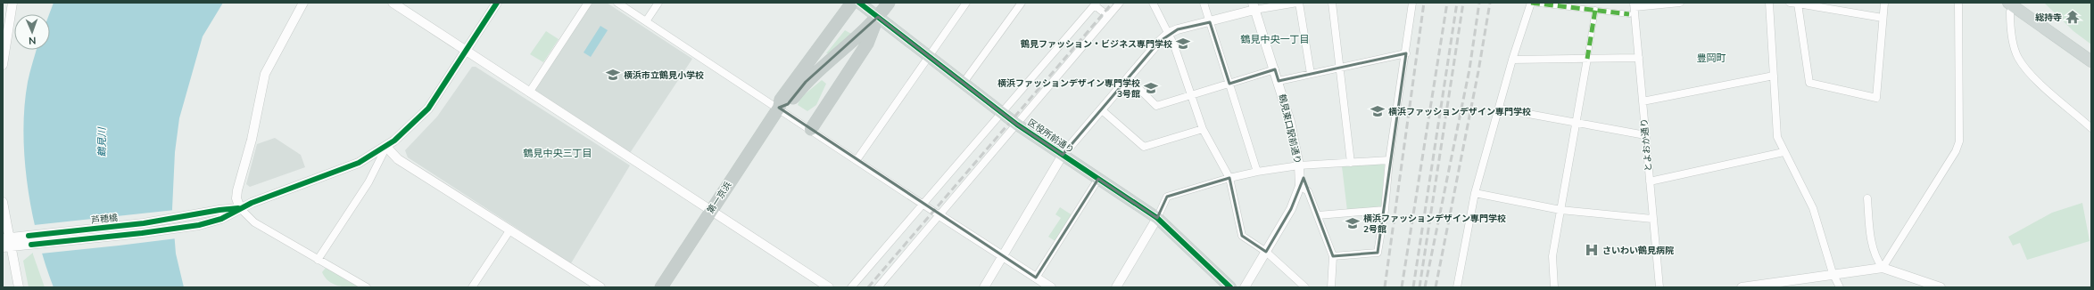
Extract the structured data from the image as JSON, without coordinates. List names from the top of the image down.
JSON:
{
  "streets": {
    "highway": ["第一京浜"],
    "main road": ["区役所前通り"],
    "street": ["鶴見東口駅前通り", "とよおか通り", "芦穂橋"]
  },
  "crossings": [
    ["区役所前通り", "第一京浜"]
  ],
  "districts": ["鶴見中央一丁目", "豊岡町", "鶴見中央三丁目"],
  "water": ["鶴見川"],
  "places": {
    "temple": ["総持寺"],
    "school or university": [
      "鶴見ファッション・ビジネス専門学校",
      "横浜市立鶴見小学校",
      "横浜ファッションデザイン専門学校 3号館",
      "横浜ファッションデザイン専門学校",
      "横浜ファッションデザイン専門学校 2号館"
    ],
    "hospital": ["さいわい鶴見病院"]
  },
  "north": "bottom"
}
